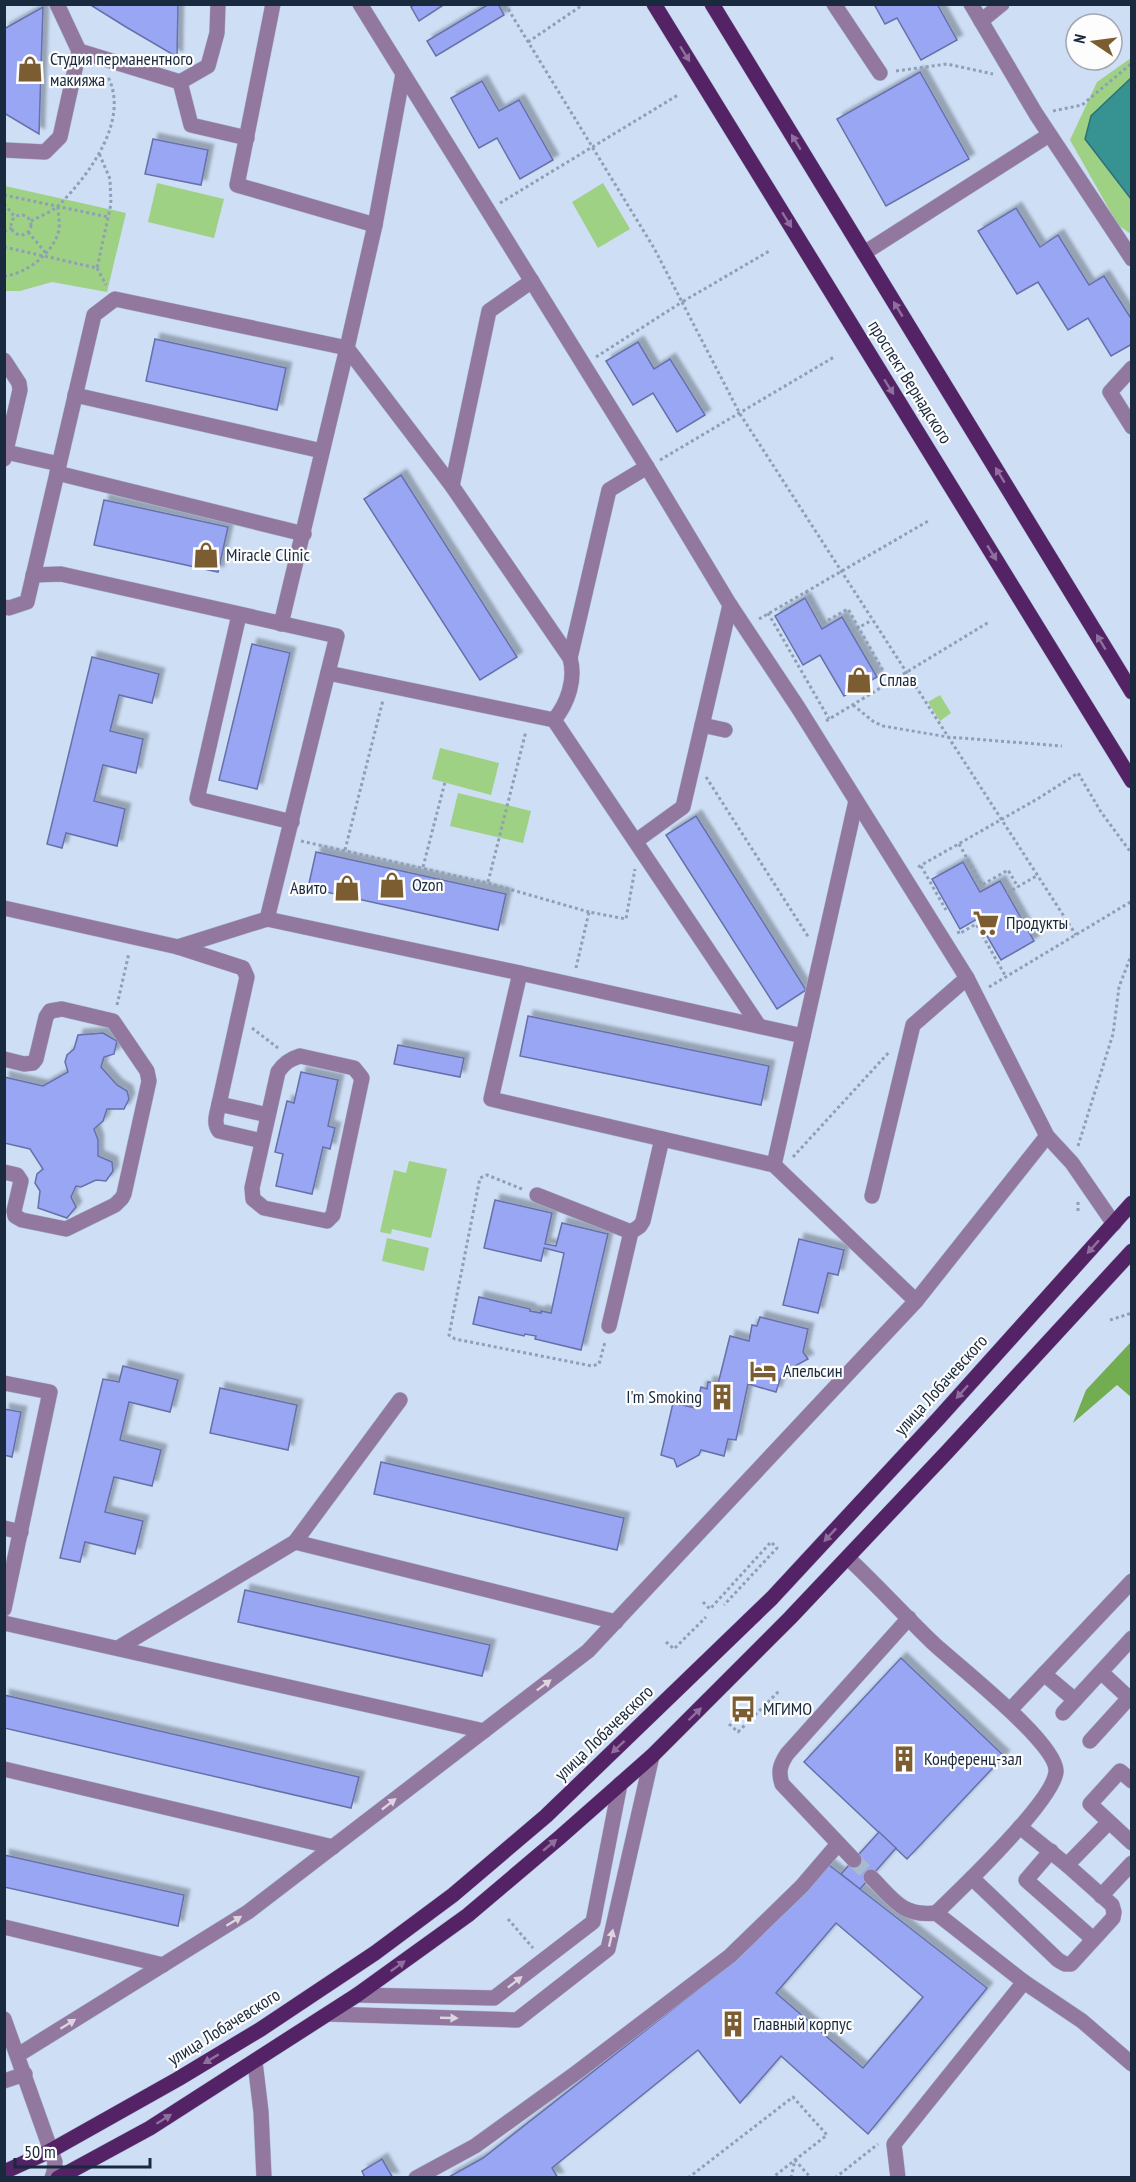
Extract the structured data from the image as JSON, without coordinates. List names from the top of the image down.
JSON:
{
  "streets": {
    "main road": ["проспект Вернадского", "улица Лобачевского"]
  },
  "places": {
    "shop": [
      "Студия перманентного макияжа",
      "Miracle Clinic",
      "Сплав",
      "Ozon",
      "Авито"
    ],
    "supermarket": ["Продукты"],
    "hotel": ["Апельсин"],
    "building": ["I'm Smoking", "Конференц-зал", "Главный корпус"],
    "bus stop": ["МГИМО"]
  },
  "scale_bar": "50 m",
  "north": "left"
}
